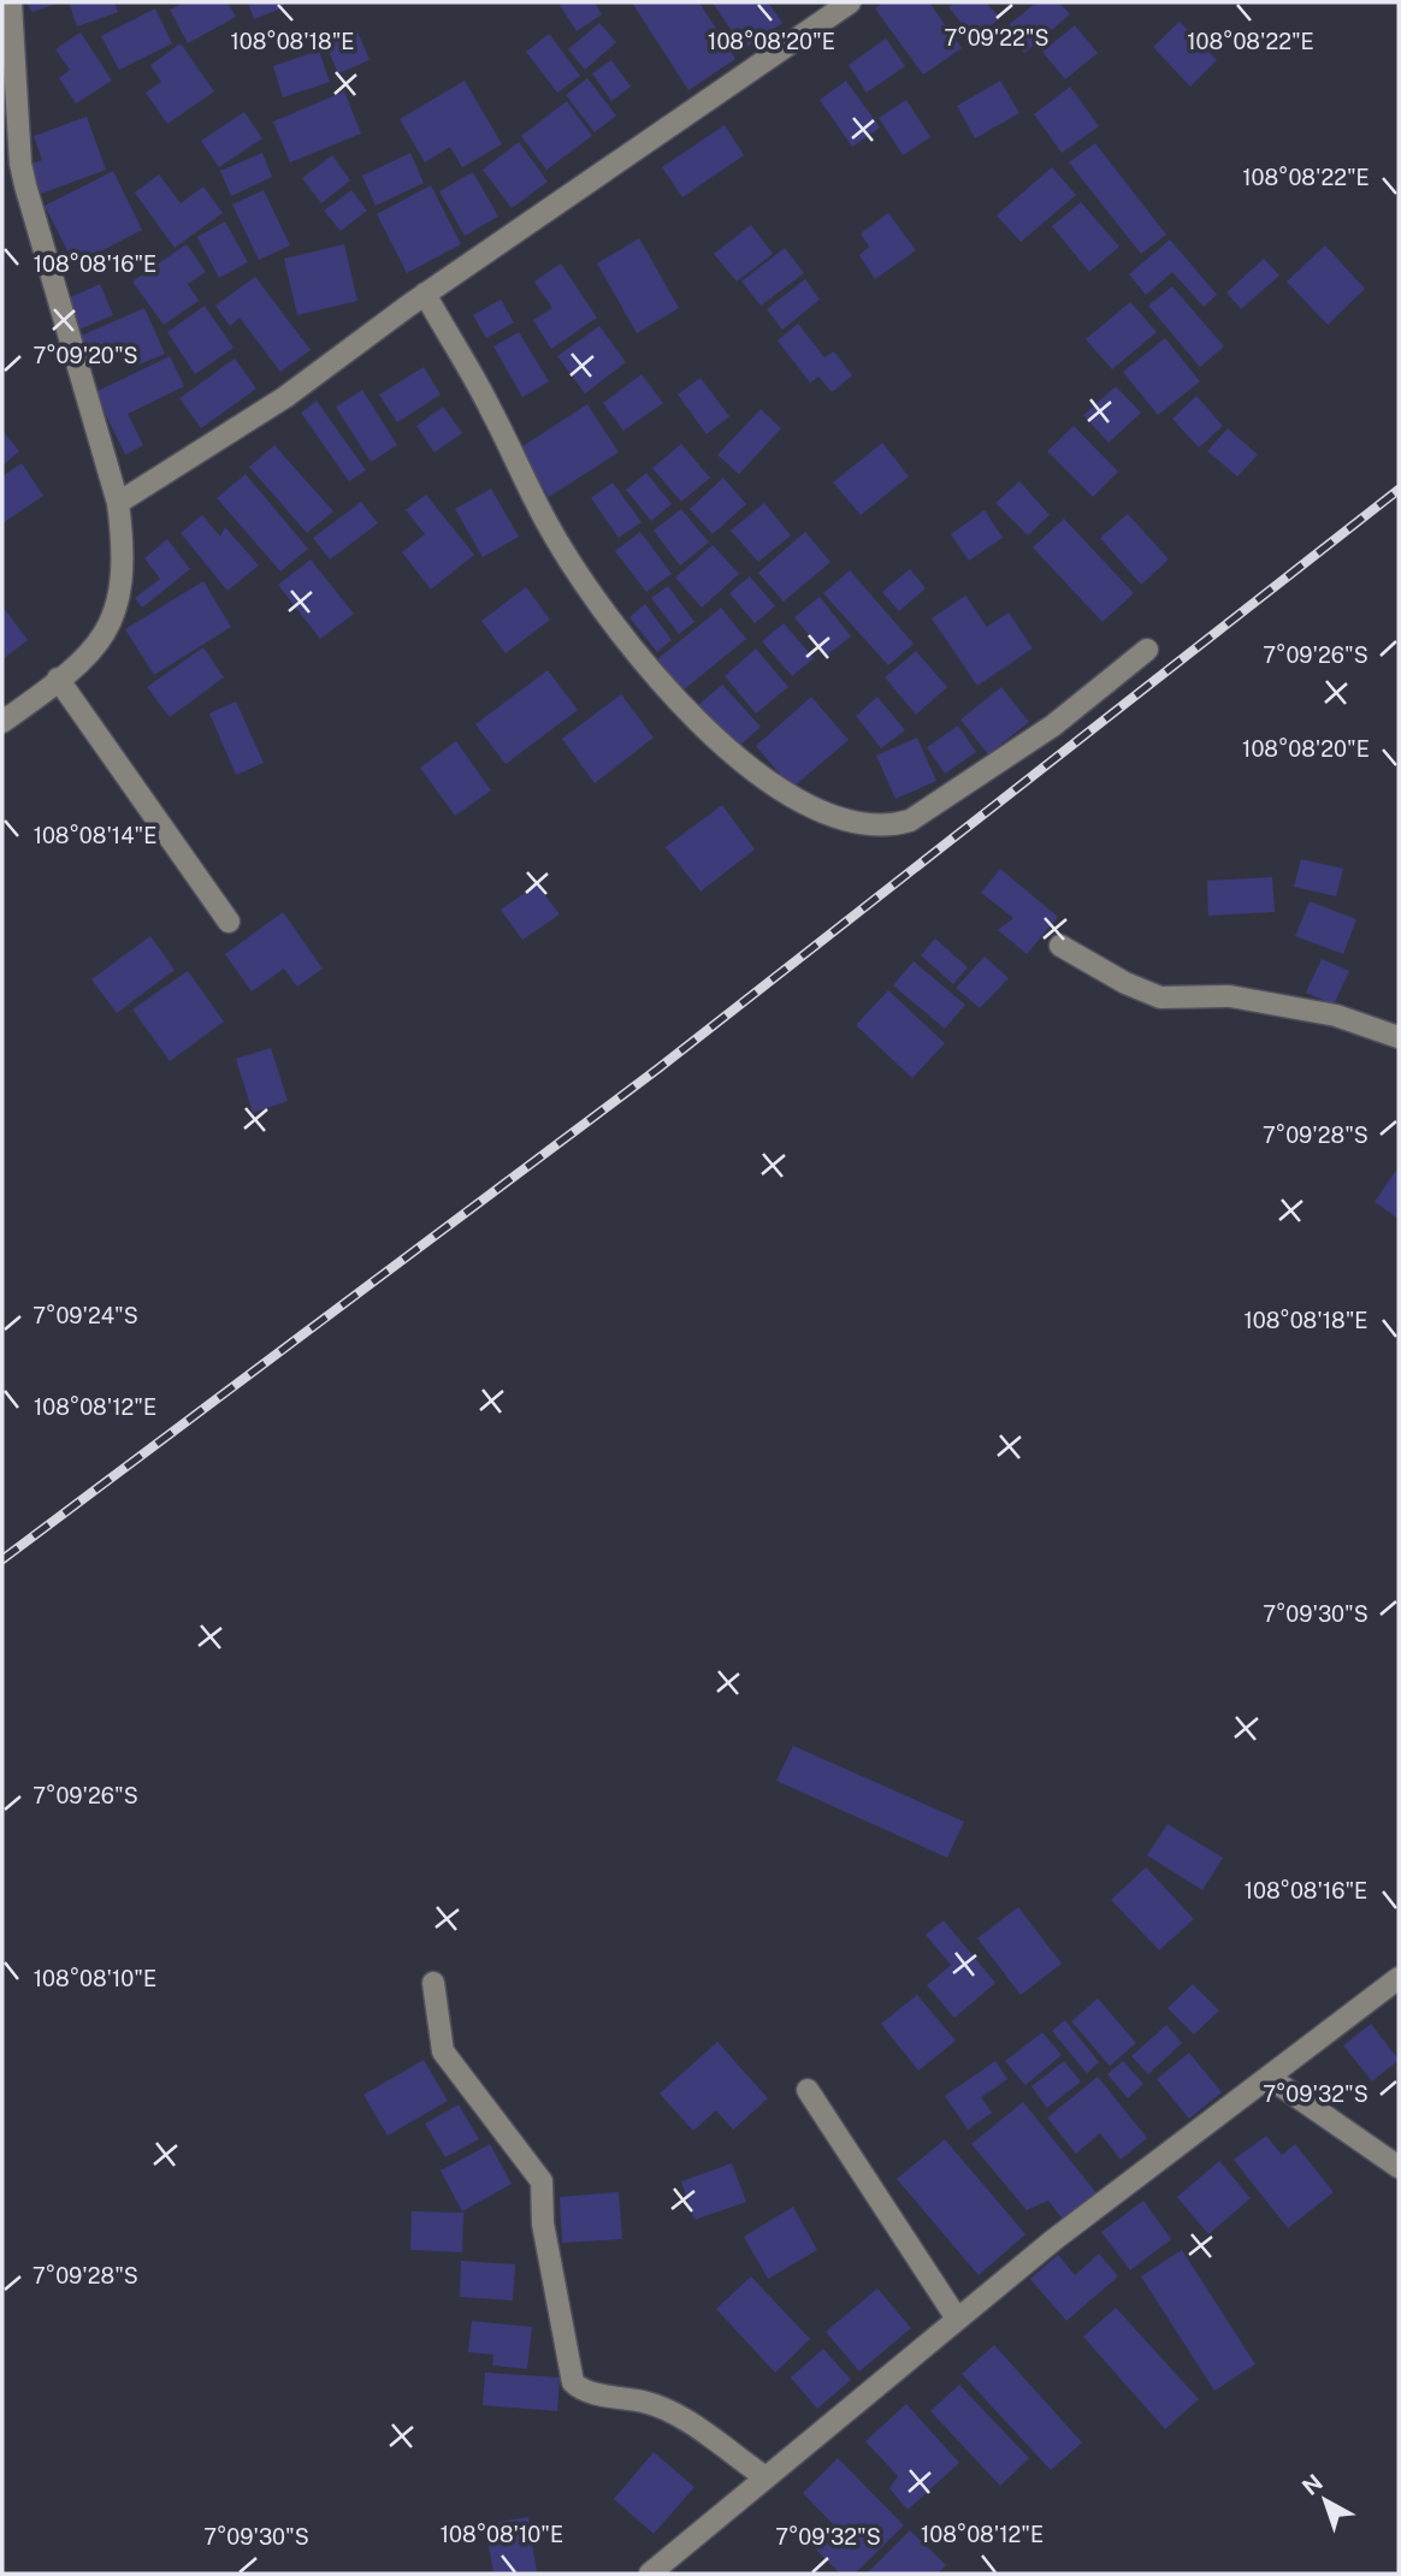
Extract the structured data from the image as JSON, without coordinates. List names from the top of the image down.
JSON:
{
  "north": "top left",
  "coordinates": [
    "7°09'22\"S",
    "108°08'18\"E",
    "108°08'20\"E",
    "108°08'22\"E",
    "108°08'16\"E",
    "7°09'20\"S",
    "7°09'26\"S",
    "108°08'14\"E",
    "7°09'28\"S",
    "7°09'24\"S",
    "108°08'12\"E",
    "7°09'30\"S",
    "108°08'10\"E",
    "7°09'32\"S"
  ]
}
